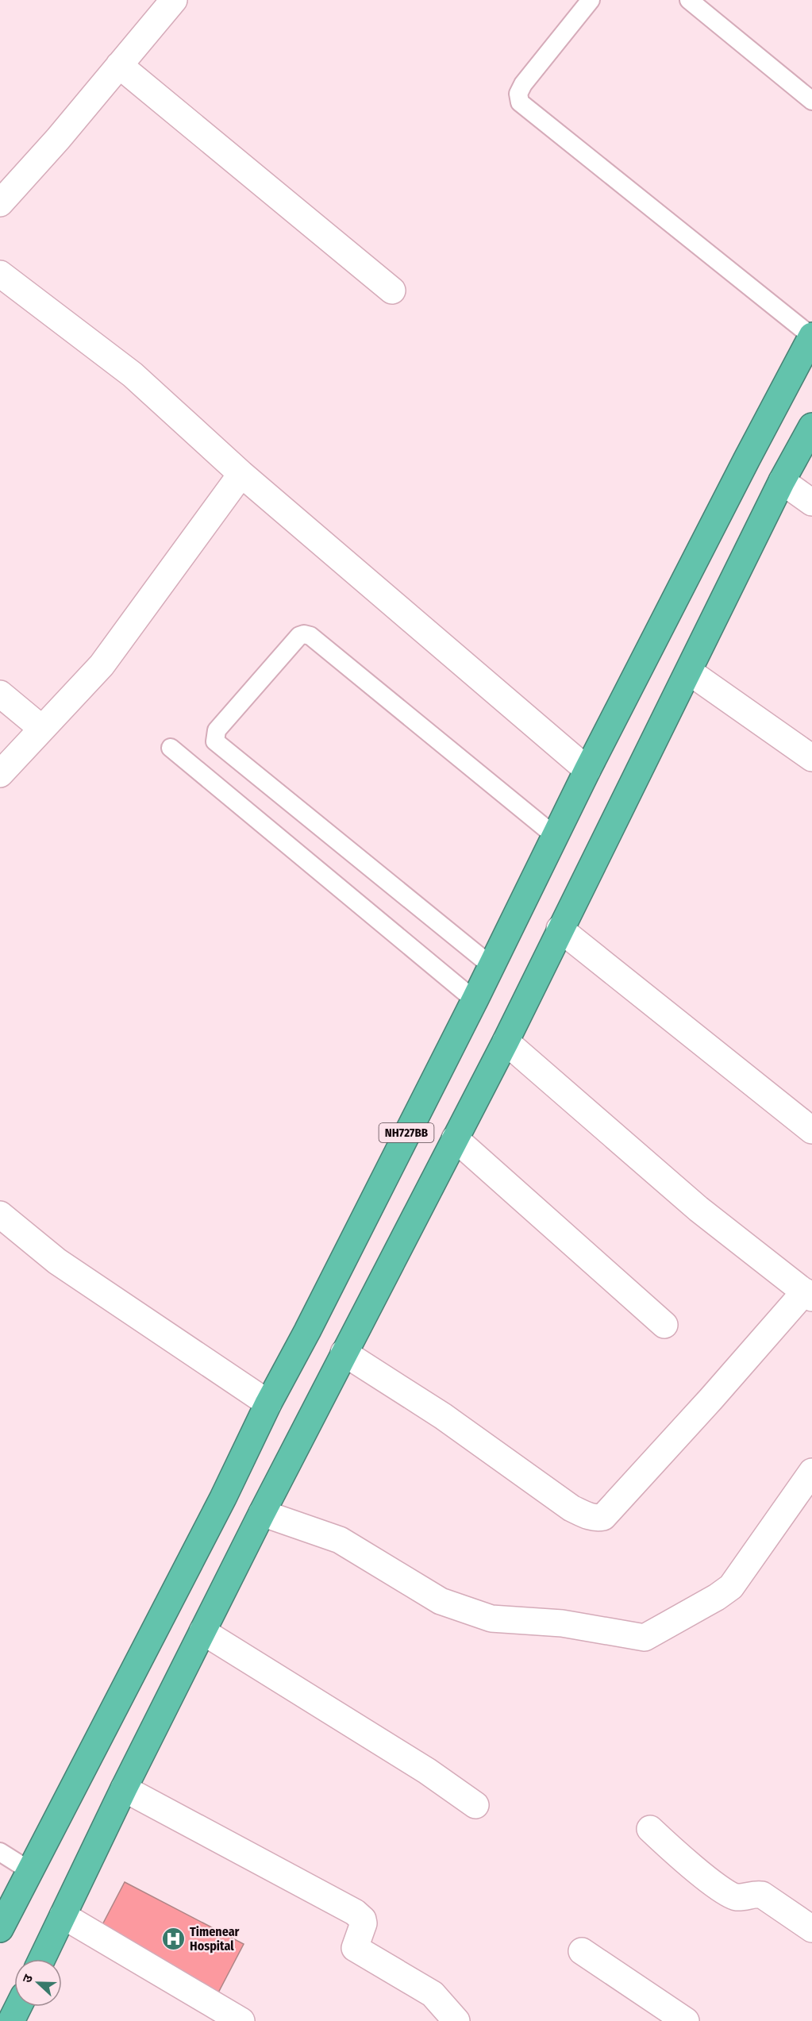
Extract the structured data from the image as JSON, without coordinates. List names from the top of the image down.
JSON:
{
  "streets": {
    "highway": ["NH727BB"]
  },
  "places": {
    "hospital": ["Timenear Hospital"]
  },
  "north": "left"
}
